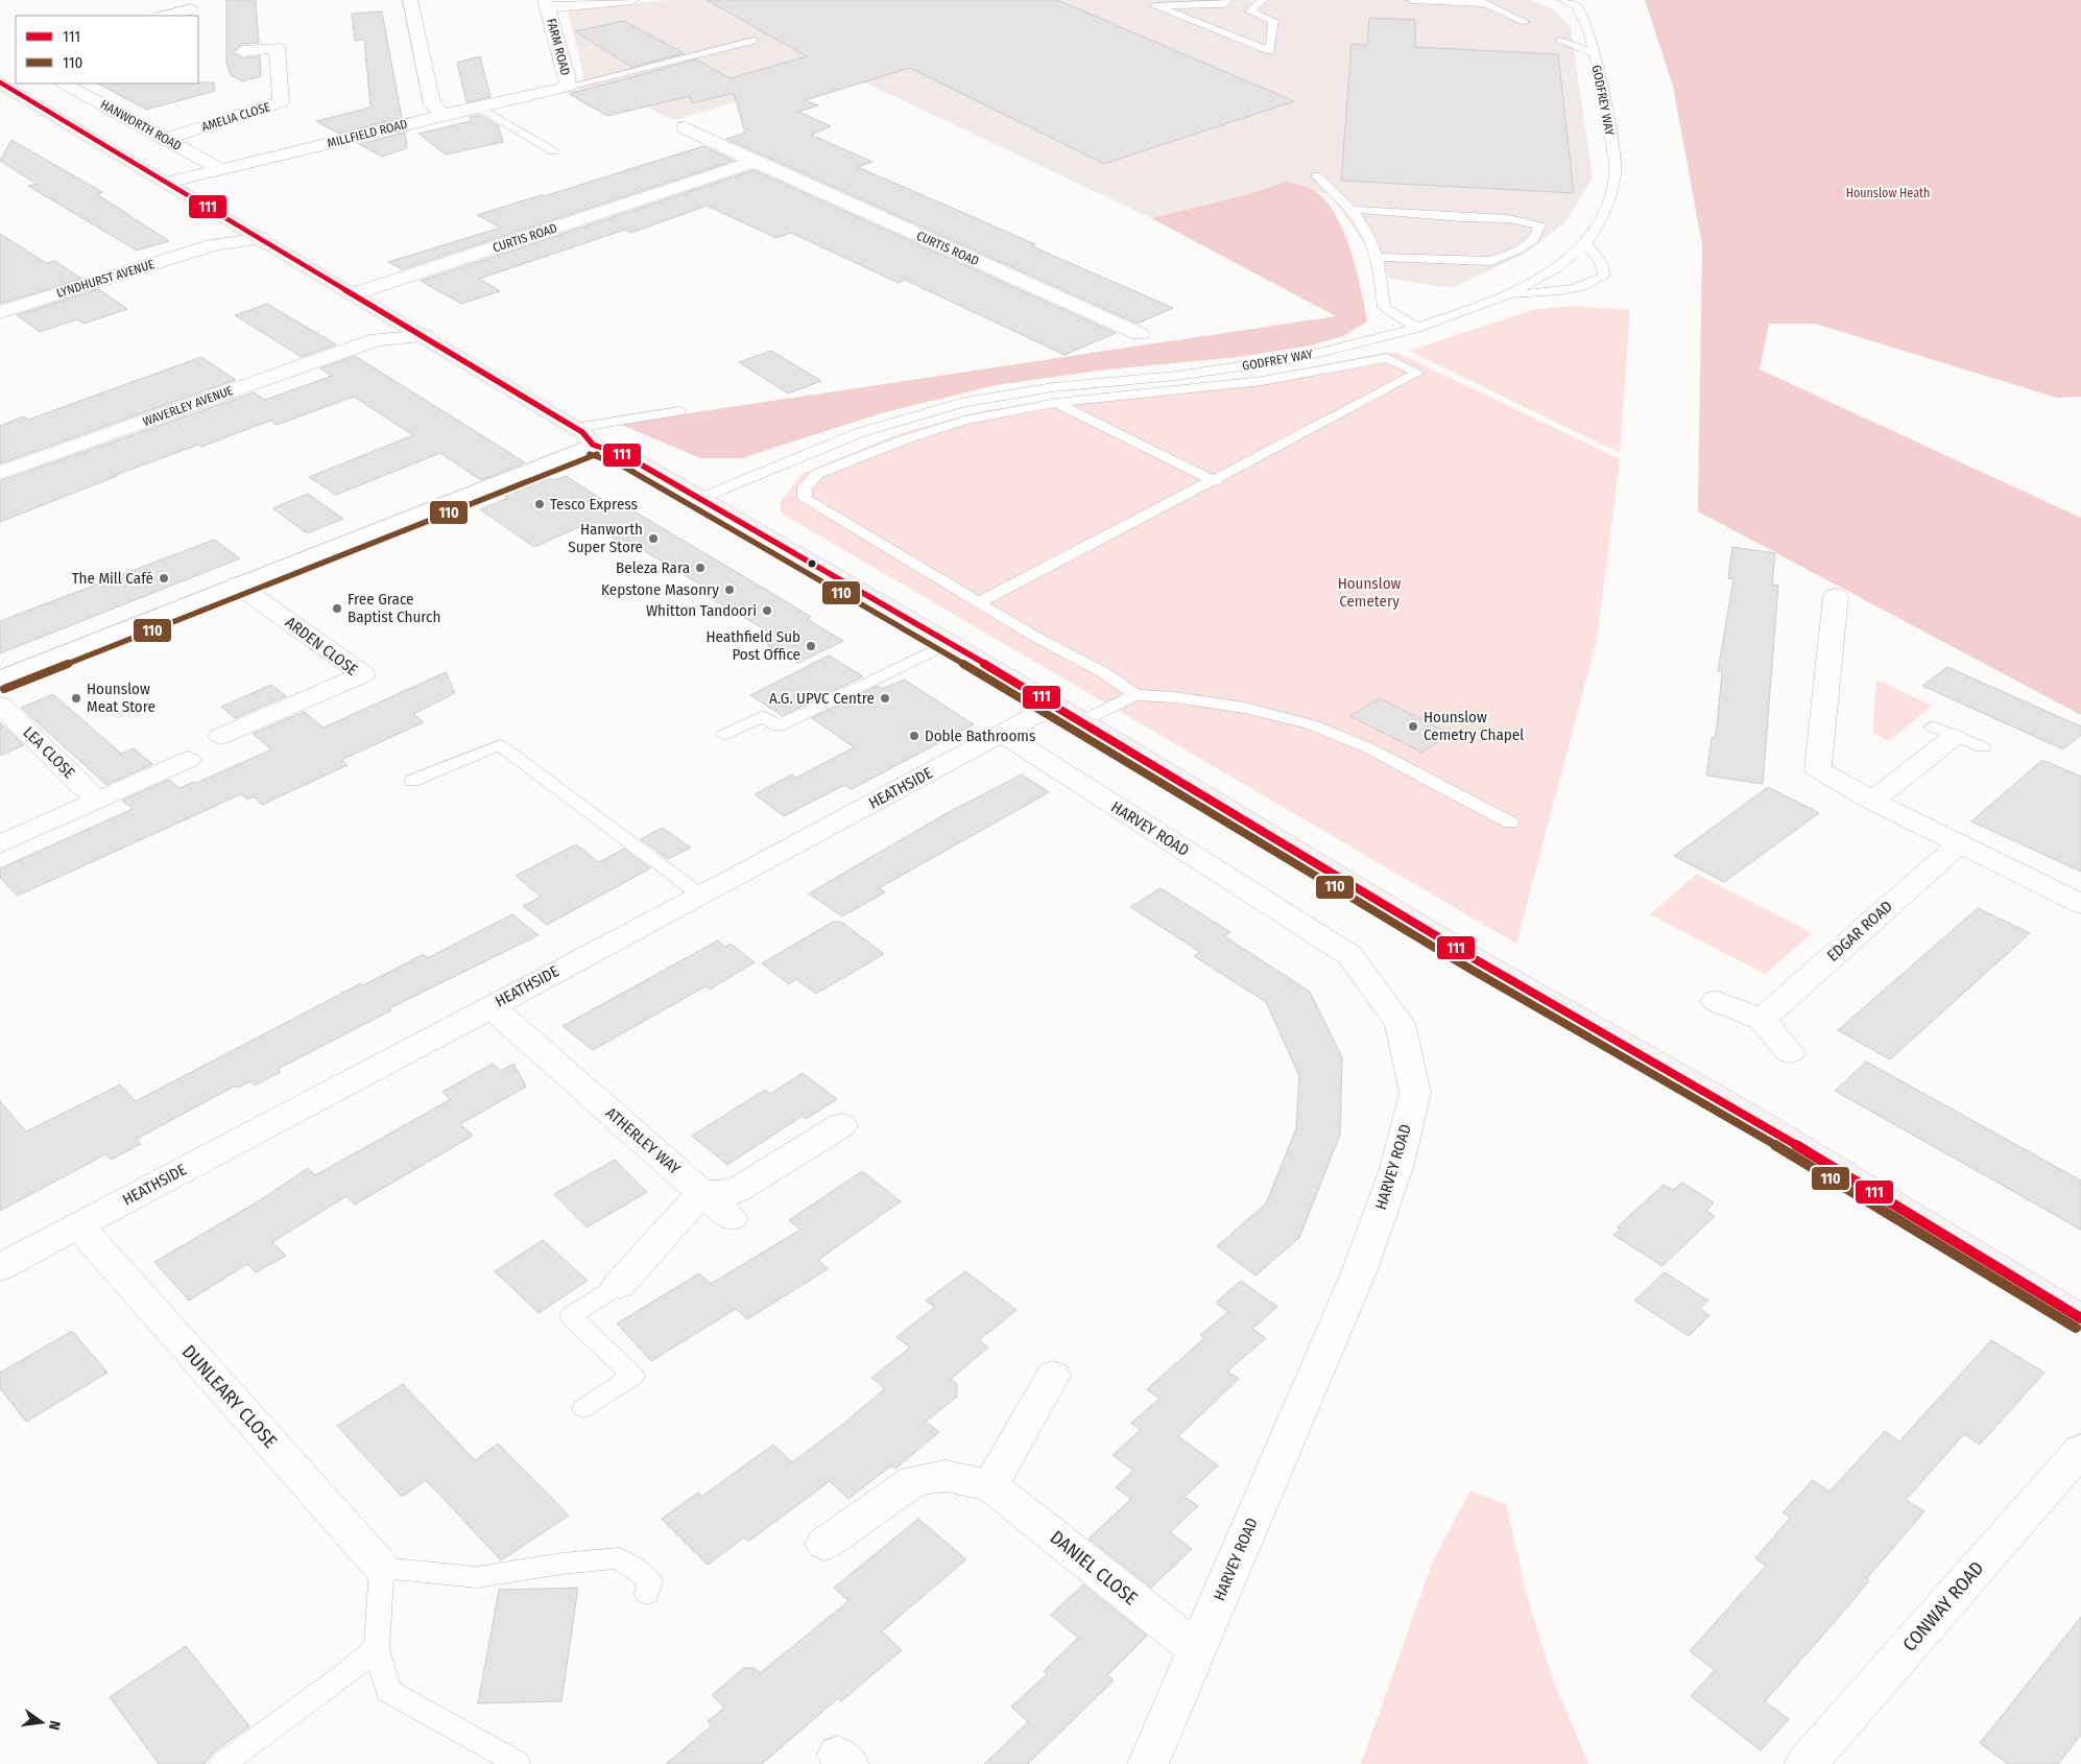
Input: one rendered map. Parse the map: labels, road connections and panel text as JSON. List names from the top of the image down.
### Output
{
  "streets": {
    "street": [
      "FARM ROAD",
      "AMELIA CLOSE",
      "HANWORTH ROAD",
      "MILLFIELD ROAD",
      "CURTIS ROAD",
      "LYNDHURST AVENUE",
      "WAVERLEY AVENUE",
      "ARDEN CLOSE",
      "LEA CLOSE",
      "HEATHSIDE",
      "HARVEY ROAD",
      "EDGAR ROAD",
      "ATHERLEY WAY",
      "DUNLEARY CLOSE",
      "DANIEL CLOSE",
      "CONWAY ROAD"
    ],
    "lane": ["GODFREY WAY"]
  },
  "crossings": [
    ["FARM ROAD", "MILLFIELD ROAD"],
    ["AMELIA CLOSE", "HANWORTH ROAD"],
    ["HANWORTH ROAD", "MILLFIELD ROAD"],
    ["HEATHSIDE", "HARVEY ROAD"],
    ["HEATHSIDE", "ATHERLEY WAY"],
    ["HEATHSIDE", "DUNLEARY CLOSE"],
    ["HARVEY ROAD", "DANIEL CLOSE"]
  ],
  "parks": ["Hounslow Heath", "Hounslow Cemetery"],
  "places": [
    "Tesco Express",
    "Hanworth Super Store",
    "Beleza Rara",
    "The Mill Café",
    "Kepstone Masonry",
    "Free Grace Baptist Church",
    "Whitton Tandoori",
    "Heathfield Sub Post Office",
    "Hounslow Meat Store",
    "A.G. UPVC Centre",
    "Hounslow Cemetry Chapel",
    "Doble Bathrooms"
  ],
  "lines": ["transit line 111", "transit line 110"],
  "legend": ["111", "110"],
  "north": "right"
}
